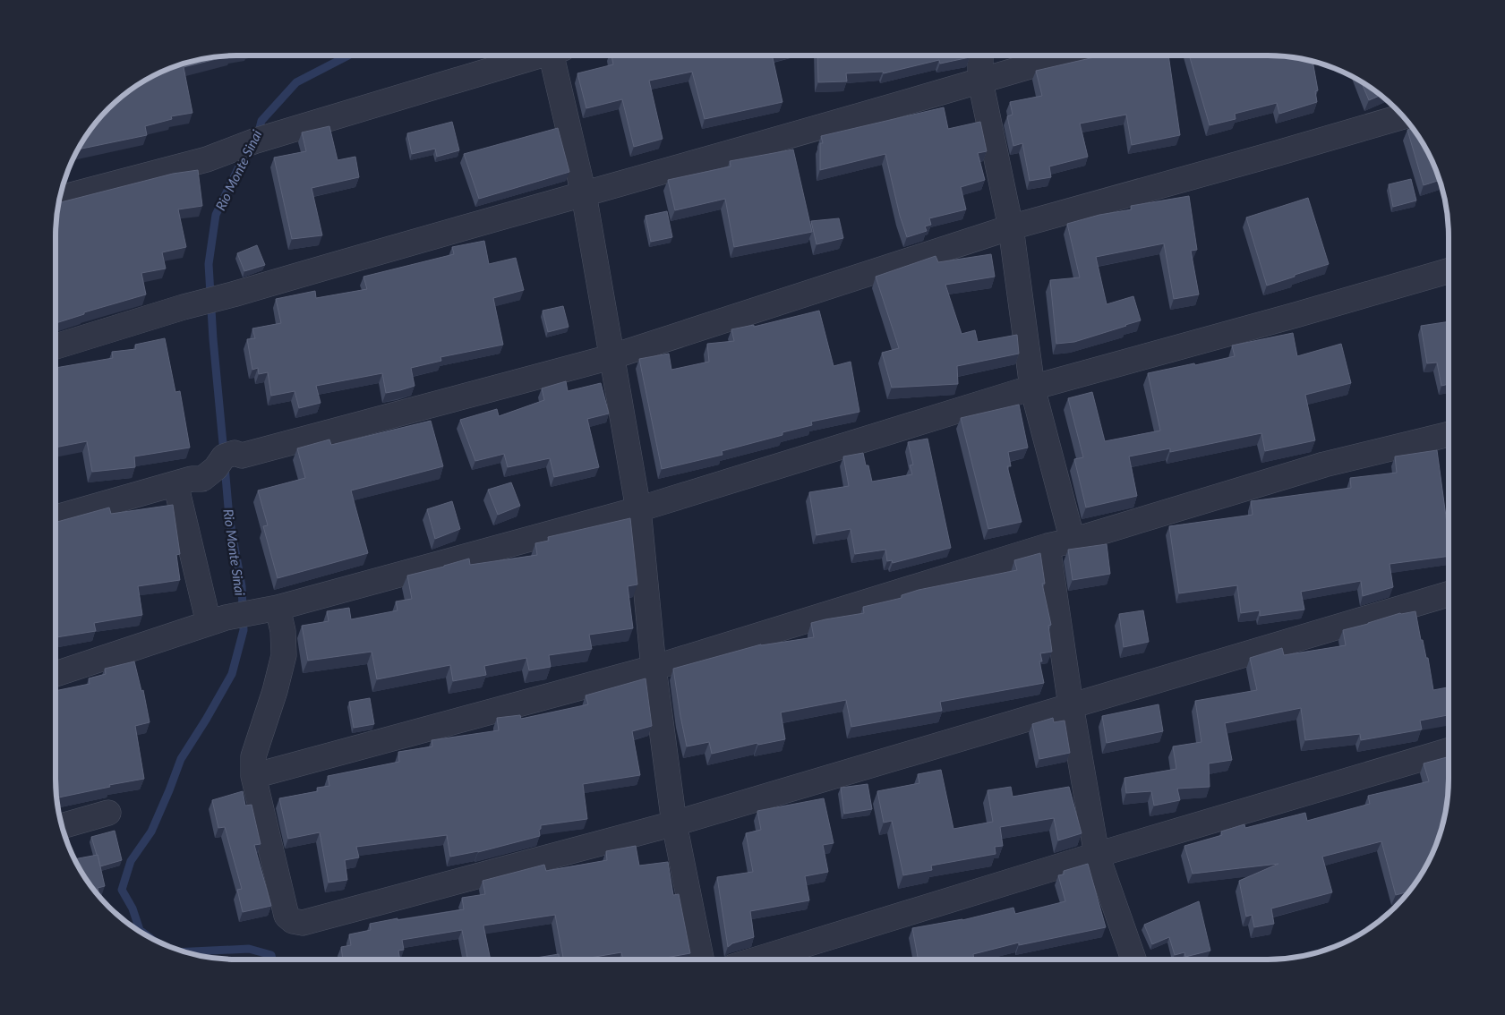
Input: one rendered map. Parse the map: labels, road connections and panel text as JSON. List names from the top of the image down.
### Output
{
  "water": ["Rio Monte Sinai"]
}
